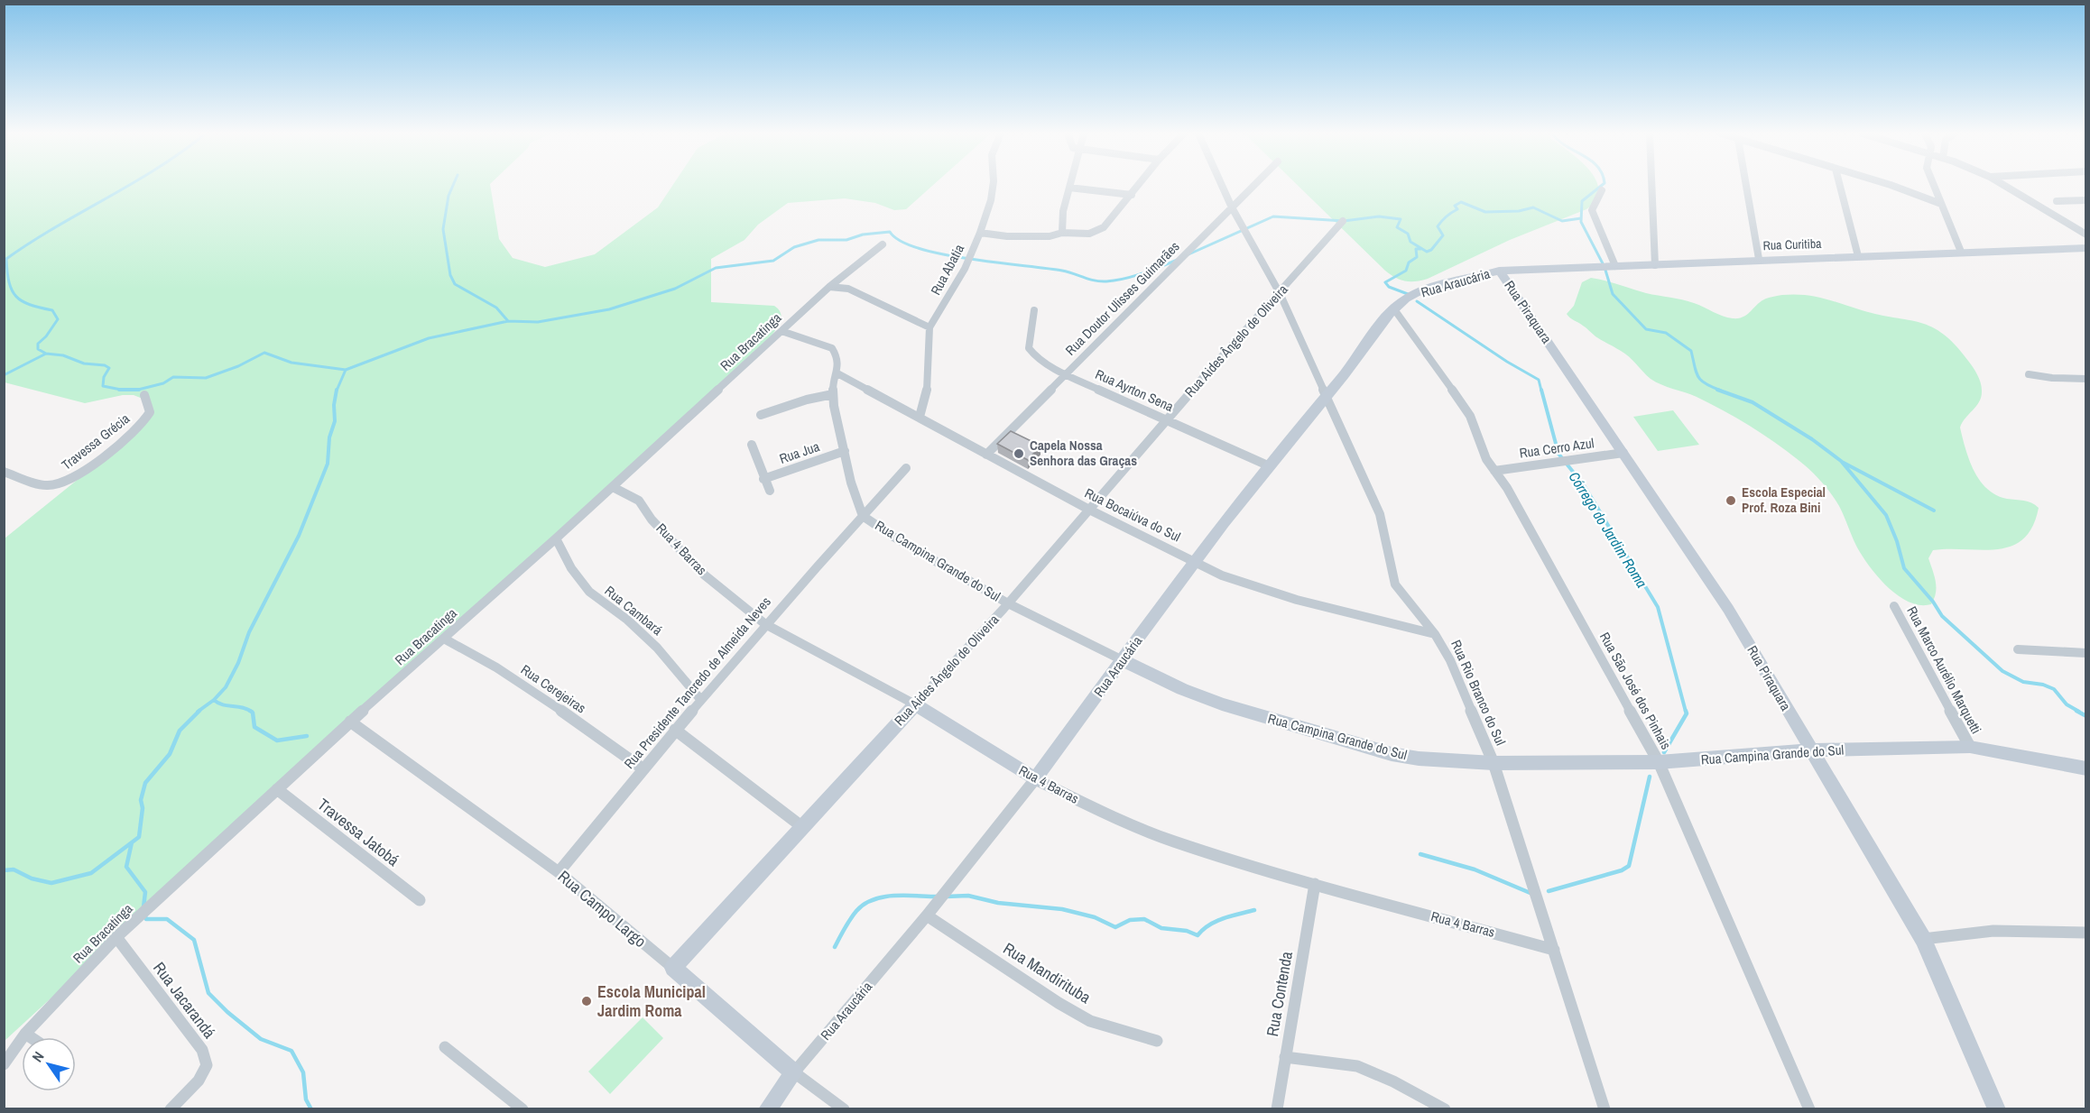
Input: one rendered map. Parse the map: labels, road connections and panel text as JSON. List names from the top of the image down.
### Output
{
  "streets": {
    "street": [
      "Rua Curitiba",
      "Rua Abatia",
      "Rua Araucária",
      "Rua Doutor Ulisses Guimarães",
      "Rua Piraquara",
      "Rua Aides Ângelo de Oliveira",
      "Rua Bracatinga",
      "Rua Ayrton Sena",
      "Travessa Grécia",
      "Rua Cerro Azul",
      "Rua Jua",
      "Rua Bocaiúva do Sul",
      "Rua 4 Barras",
      "Rua Campina Grande do Sul",
      "Rua Cambará",
      "Rua Marco Aurélio Marquetti",
      "Rua Presidente Tancredo de Almeida Neves",
      "Rua Cerejeiras",
      "Rua São José dos Pinhais",
      "Rua Rio Branco do Sul",
      "Travessa Jatobá",
      "Rua Campo Largo",
      "Rua Mandirituba",
      "Rua Contenda",
      "Rua Jacarandá"
    ]
  },
  "crossings": [
    ["Rua Curitiba", "Rua Araucária"],
    ["Rua Curitiba", "Rua Piraquara"],
    ["Rua Abatia", "Rua Bocaiúva do Sul"],
    ["Rua Araucária", "Rua Piraquara"],
    ["Rua Araucária", "Rua Ayrton Sena"],
    ["Rua Araucária", "Rua Bocaiúva do Sul"],
    ["Rua Araucária", "Rua 4 Barras"],
    ["Rua Araucária", "Rua Campina Grande do Sul"],
    ["Rua Araucária", "Rua São José dos Pinhais"],
    ["Rua Araucária", "Rua Rio Branco do Sul"],
    ["Rua Araucária", "Rua Campo Largo"],
    ["Rua Araucária", "Rua Mandirituba"],
    ["Rua Doutor Ulisses Guimarães", "Rua Ayrton Sena"],
    ["Rua Doutor Ulisses Guimarães", "Rua Bocaiúva do Sul"],
    ["Rua Doutor Ulisses Guimarães", "Rua Rio Branco do Sul"],
    ["Rua Piraquara", "Rua Cerro Azul"],
    ["Rua Piraquara", "Rua Campina Grande do Sul"],
    ["Rua Aides Ângelo de Oliveira", "Rua Ayrton Sena"],
    ["Rua Aides Ângelo de Oliveira", "Rua Bocaiúva do Sul"],
    ["Rua Aides Ângelo de Oliveira", "Rua 4 Barras"],
    ["Rua Aides Ângelo de Oliveira", "Rua Campina Grande do Sul"],
    ["Rua Aides Ângelo de Oliveira", "Rua Rio Branco do Sul"],
    ["Rua Aides Ângelo de Oliveira", "Rua Campo Largo"],
    ["Rua Bracatinga", "Rua 4 Barras"],
    ["Rua Bracatinga", "Rua Campina Grande do Sul"],
    ["Rua Bracatinga", "Rua Cambará"],
    ["Rua Bracatinga", "Rua Cerejeiras"],
    ["Rua Bracatinga", "Travessa Jatobá"],
    ["Rua Bracatinga", "Rua Campo Largo"],
    ["Rua Bracatinga", "Rua Jacarandá"],
    ["Rua Cerro Azul", "Rua São José dos Pinhais"],
    ["Rua Jua", "Rua Campina Grande do Sul"],
    ["Rua Bocaiúva do Sul", "Rua Campina Grande do Sul"],
    ["Rua Bocaiúva do Sul", "Rua Rio Branco do Sul"],
    ["Rua 4 Barras", "Rua Presidente Tancredo de Almeida Neves"],
    ["Rua 4 Barras", "Rua Rio Branco do Sul"],
    ["Rua 4 Barras", "Rua Contenda"],
    ["Rua Campina Grande do Sul", "Rua Marco Aurélio Marquetti"],
    ["Rua Campina Grande do Sul", "Rua Presidente Tancredo de Almeida Neves"],
    ["Rua Campina Grande do Sul", "Rua São José dos Pinhais"],
    ["Rua Campina Grande do Sul", "Rua Rio Branco do Sul"],
    ["Rua Cambará", "Rua Presidente Tancredo de Almeida Neves"],
    ["Rua Presidente Tancredo de Almeida Neves", "Rua Cerejeiras"],
    ["Rua Presidente Tancredo de Almeida Neves", "Rua Campo Largo"]
  ],
  "water": ["Córrego do Jardim Roma"],
  "places": ["Capela Nossa Senhora das Graças", "Escola Especial Prof. Roza Bini", "Escola Municipal Jardim Roma"],
  "north": "top left"
}
